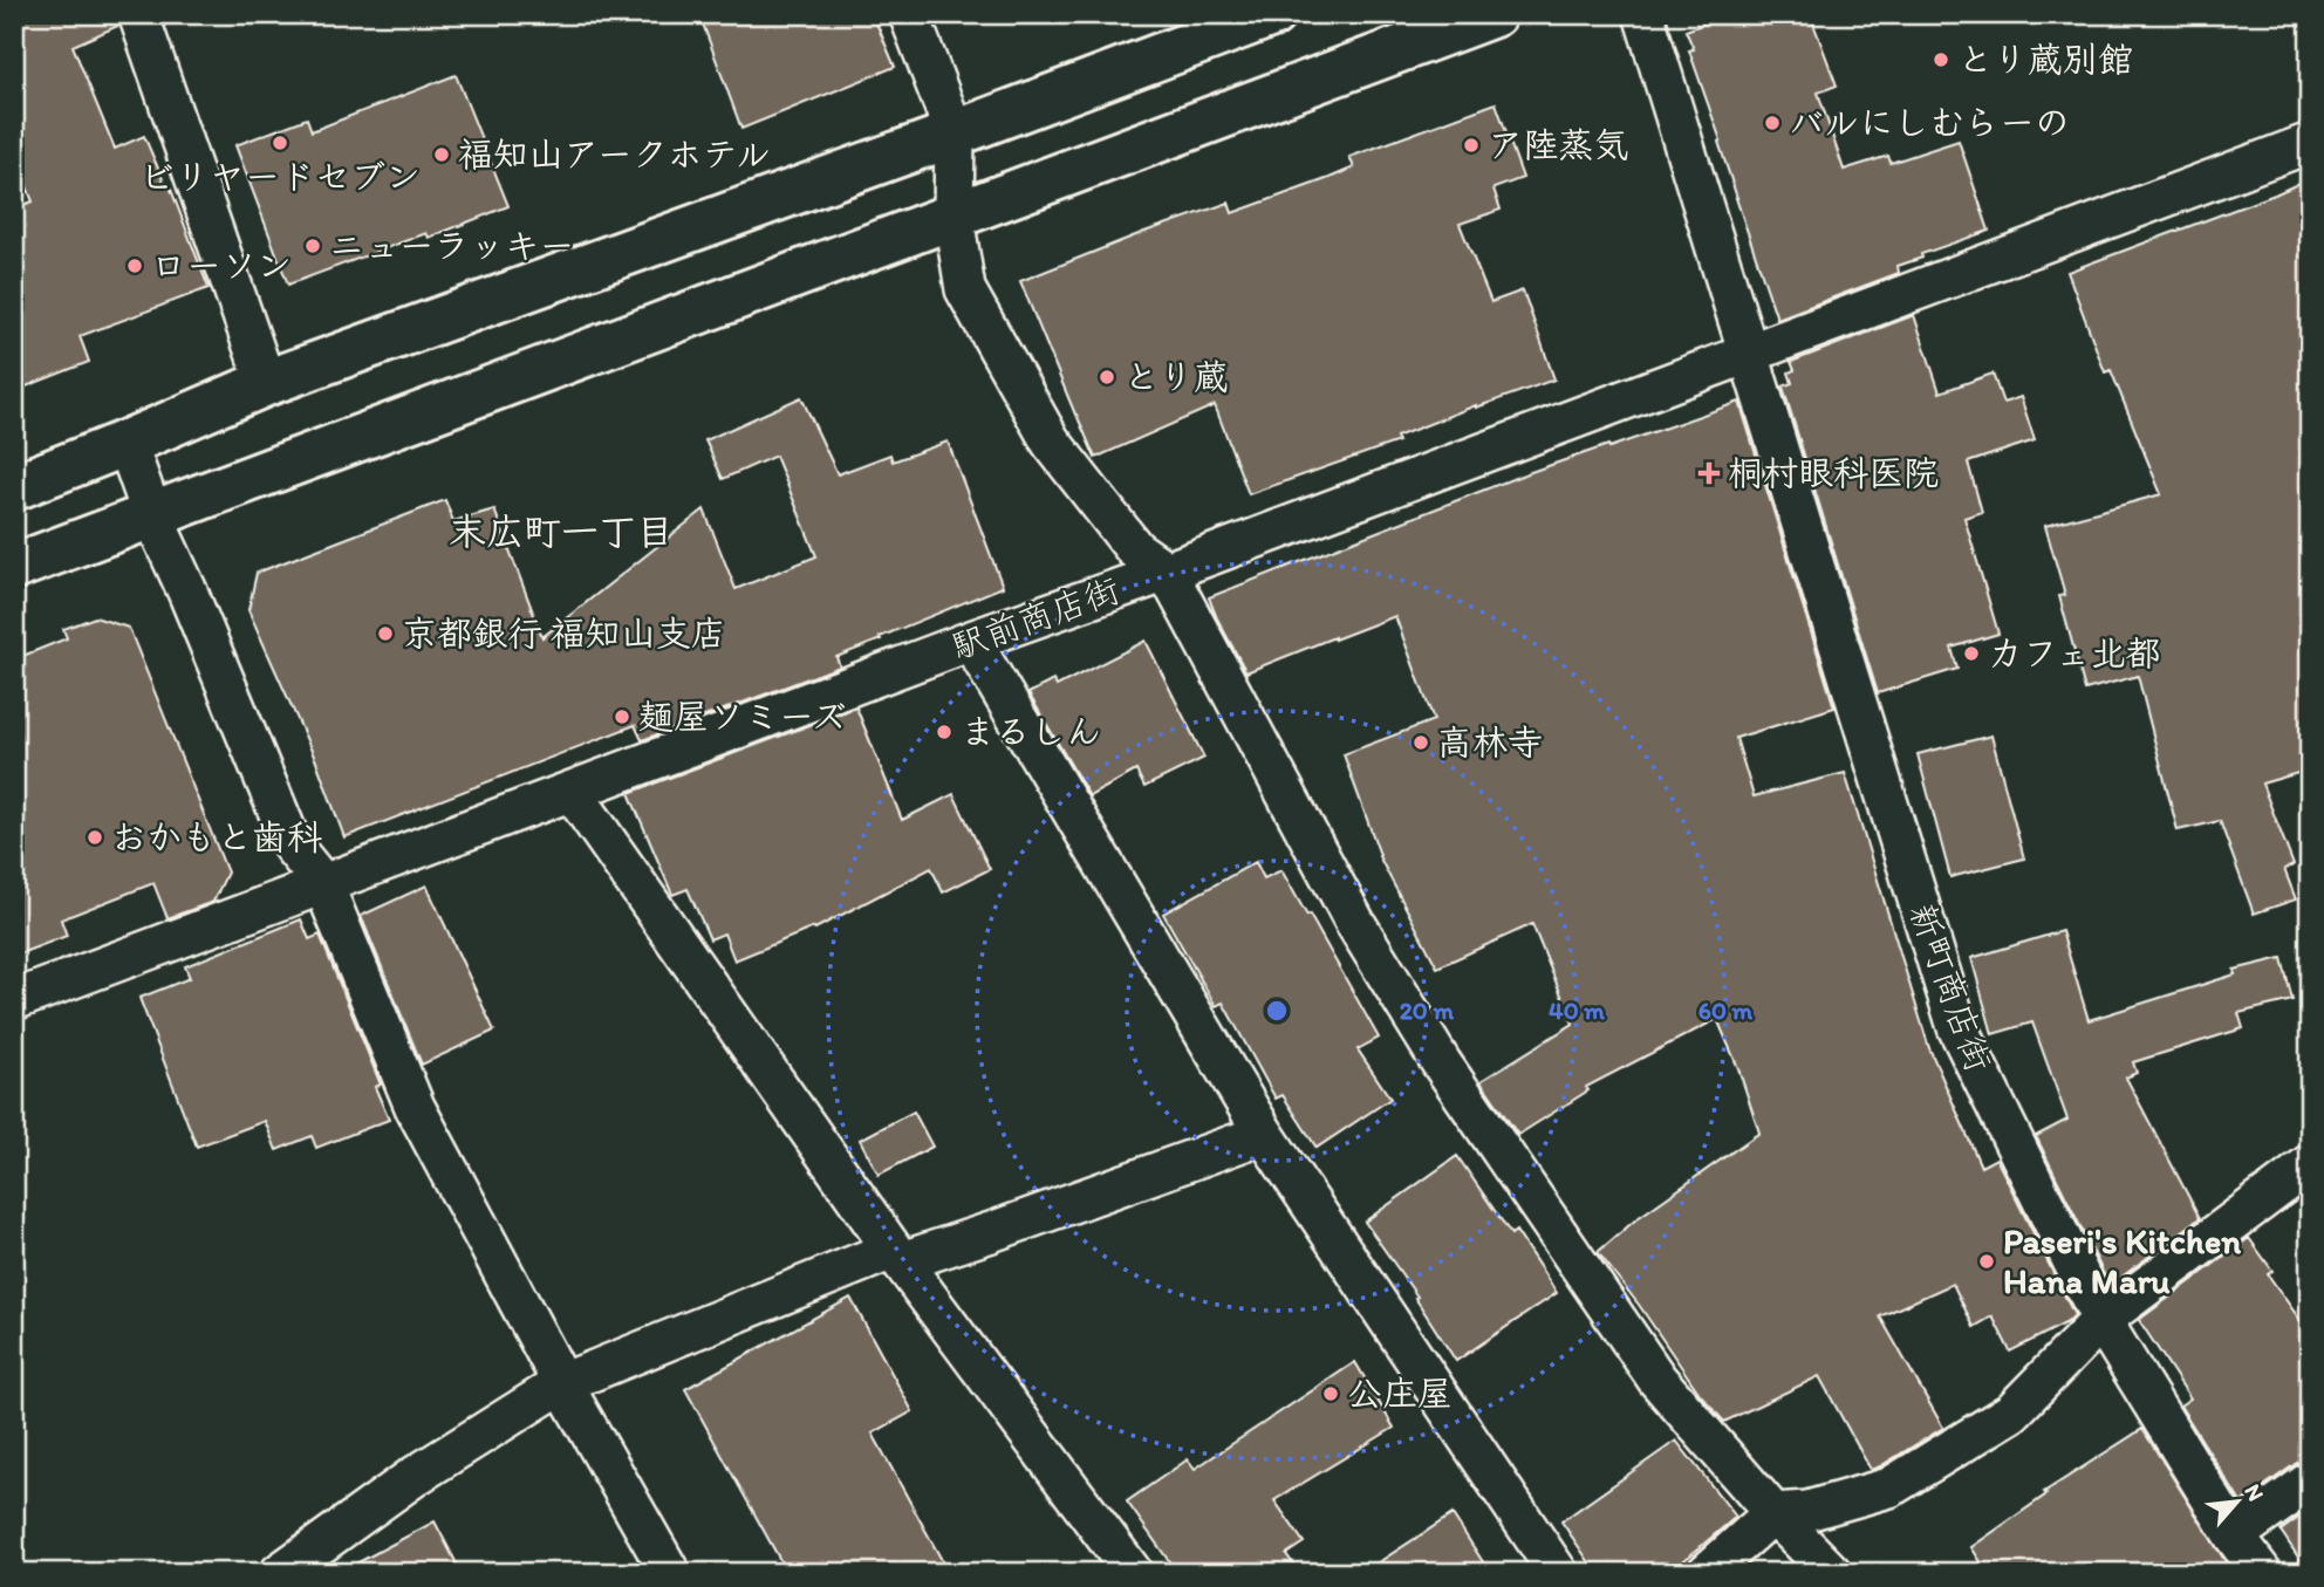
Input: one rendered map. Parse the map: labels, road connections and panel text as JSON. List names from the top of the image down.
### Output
{
  "streets": {
    "street": ["駅前商店街", "新町商店街"]
  },
  "crossings": [
    ["駅前商店街", "新町商店街"]
  ],
  "districts": ["末広町一丁目"],
  "places": {
    "other": [
      "とり蔵別館",
      "バルにしむらーの",
      "ビリヤードセブン",
      "ア陸蒸気",
      "福知山アークホテル",
      "ニューラッキー",
      "ローソン",
      "とり蔵",
      "京都銀行 福知山支店",
      "カフェ北都",
      "麺屋ソミーズ",
      "まるしん",
      "高林寺",
      "おかもと歯科",
      "Paseri's Kitchen Hana Maru",
      "公庄屋"
    ],
    "health": ["桐村眼科医院"]
  },
  "north": "top right",
  "rings": ["20 m", "40 m", "60 m"]
}
